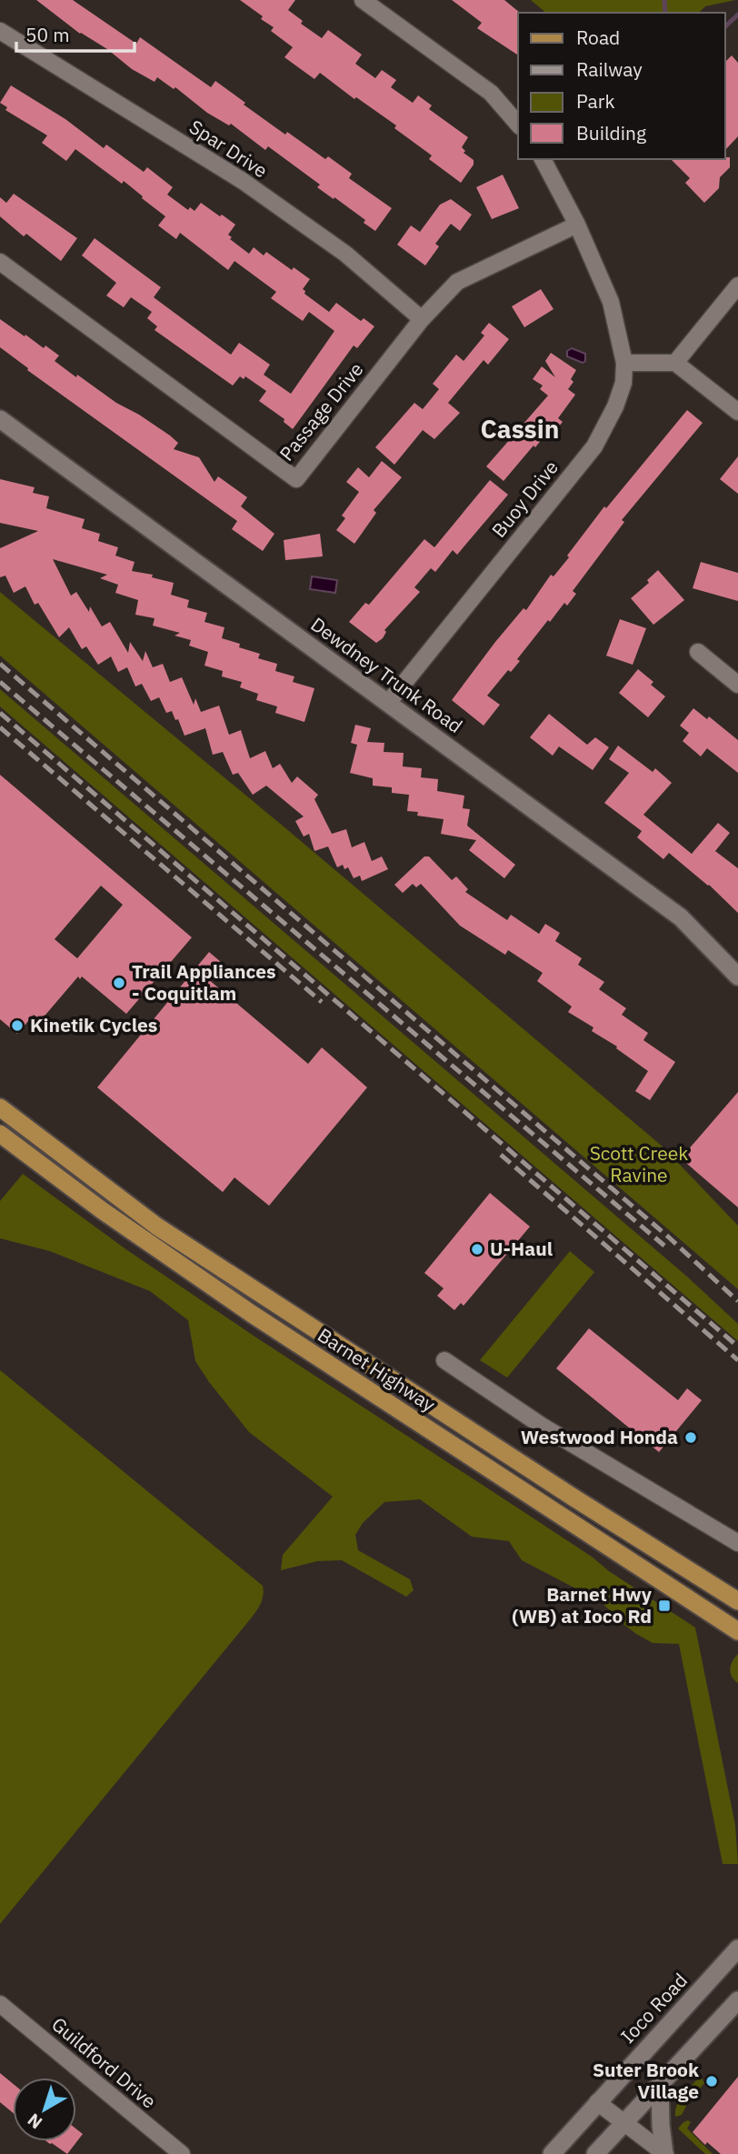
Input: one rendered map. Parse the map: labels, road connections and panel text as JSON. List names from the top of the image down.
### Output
{
  "streets": {
    "main road": ["Dewdney Trunk Road", "Barnet Highway", "Ioco Road"],
    "street": [
      "Spar Drive",
      "Passage Drive",
      "Buoy Drive",
      "Guildford Drive"
    ]
  },
  "crossings": [
    ["Spar Drive", "Passage Drive"],
    ["Passage Drive", "Buoy Drive"],
    ["Buoy Drive", "Dewdney Trunk Road"]
  ],
  "districts": ["Cassin"],
  "parks": ["Scott Creek Ravine"],
  "places": {
    "other": [
      "Trail Appliances - Coquitlam",
      "Kinetik Cycles",
      "U-Haul",
      "Westwood Honda",
      "Suter Brook Village"
    ],
    "transit": ["Barnet Hwy (WB) at Ioco Rd"]
  },
  "legend": [
    "Road",
    "Railway",
    "Park",
    "Building"
  ],
  "scale_bar": "50 m",
  "north": "bottom left"
}
